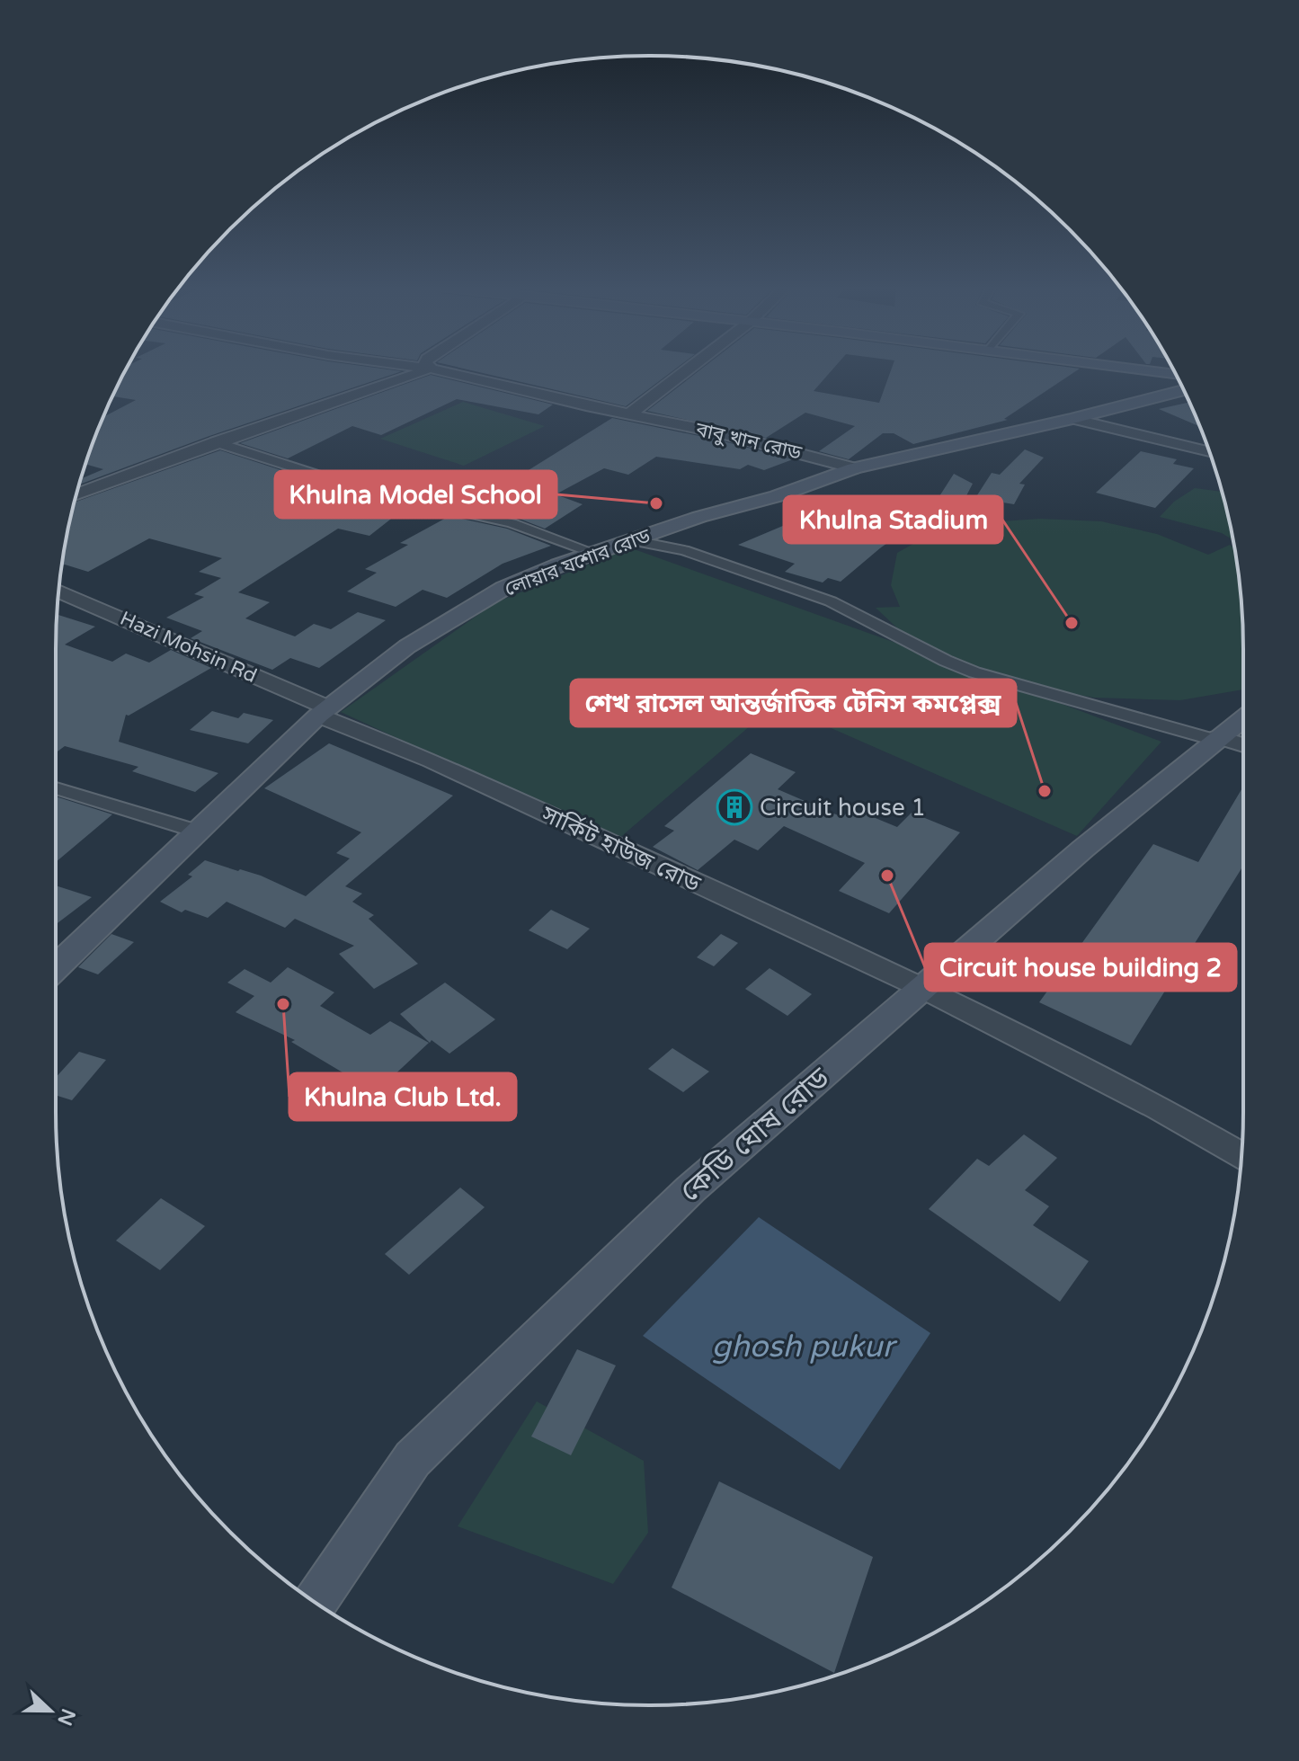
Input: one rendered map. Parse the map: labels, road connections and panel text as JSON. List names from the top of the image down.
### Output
{
  "streets": {
    "main road": ["লোয়ার যশোর রোড", "কেডি ঘোষ রোড"],
    "street": ["বাবু খান রোড", "Hazi Mohsin Rd", "সার্কিট হাউজ রোড"]
  },
  "crossings": [
    ["বাবু খান রোড", "লোয়ার যশোর রোড"],
    ["লোয়ার যশোর রোড", "Hazi Mohsin Rd"],
    ["লোয়ার যশোর রোড", "সার্কিট হাউজ রোড"],
    ["Hazi Mohsin Rd", "সার্কিট হাউজ রোড"],
    ["সার্কিট হাউজ রোড", "কেডি ঘোষ রোড"]
  ],
  "water": ["ghosh pukur"],
  "places": {
    "other": [
      "Khulna Model School",
      "Khulna Stadium",
      "শেখ রাসেল আন্তর্জাতিক টেনিস কমপ্লেক্স",
      "Circuit house building 2",
      "Khulna Club Ltd."
    ],
    "building": ["Circuit house 1"]
  },
  "north": "right"
}
